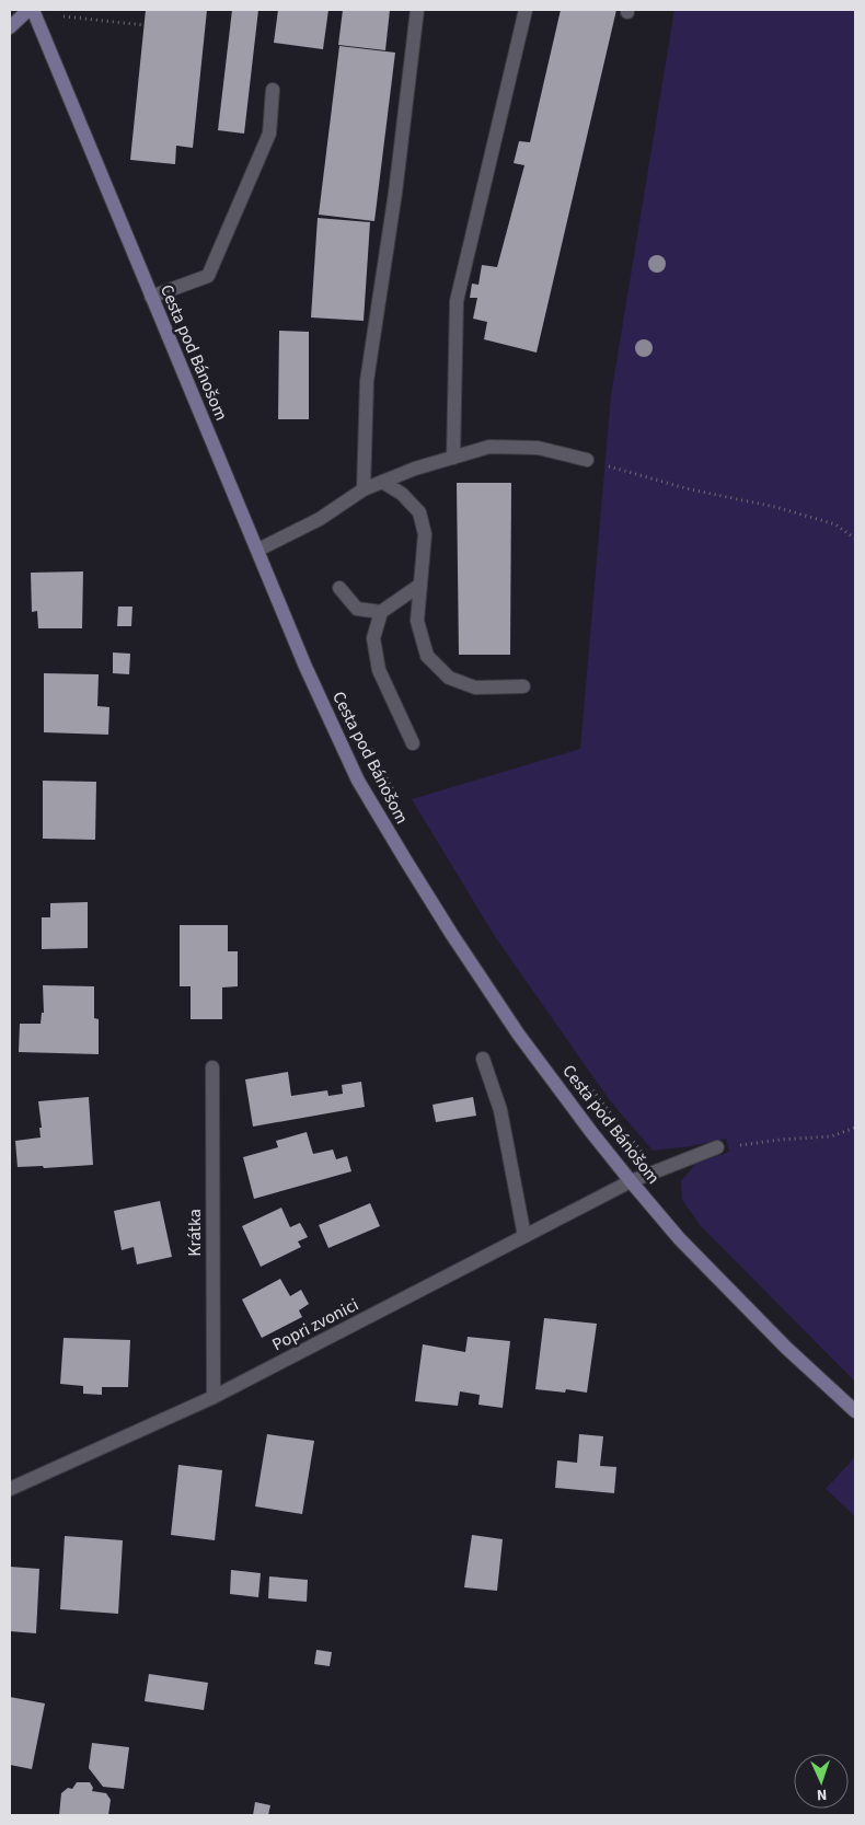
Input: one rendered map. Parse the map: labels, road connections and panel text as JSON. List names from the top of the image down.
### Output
{
  "streets": {
    "street": ["Cesta pod Bánošom", "Krátka", "Popri zvonici"]
  },
  "crossings": [
    ["Cesta pod Bánošom", "Popri zvonici"],
    ["Krátka", "Popri zvonici"]
  ],
  "north": "bottom"
}
